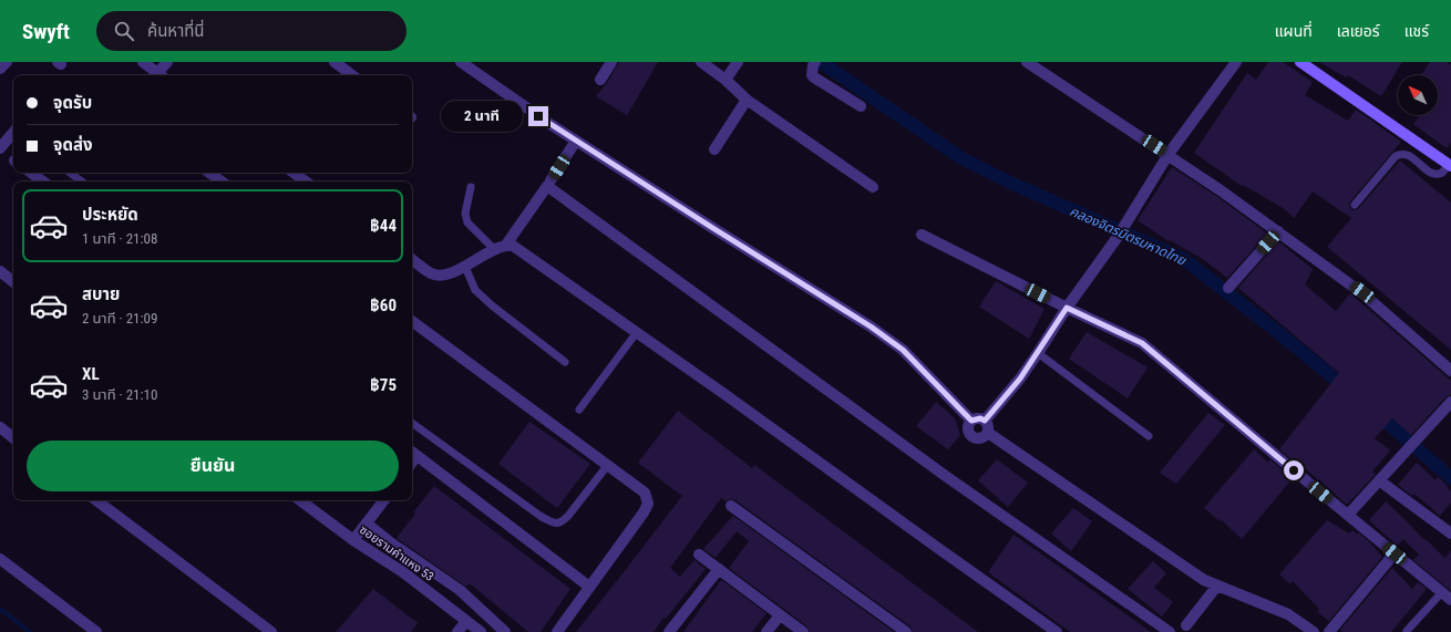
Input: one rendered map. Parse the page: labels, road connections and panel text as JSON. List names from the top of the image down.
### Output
{
  "streets": {
    "street": ["ซอยรามคำแหง 53"]
  },
  "water": ["คลองจิตรมิตรมหาดไทย"],
  "north": "top left",
  "page": {
    "header": "Swyft",
    "search": "ค้นหาที่นี่",
    "nav": ["แผนที่", "เลเยอร์", "แชร์"],
    "banner": ["จุดรับ", "จุดส่ง"],
    "bubble": "2 นาที",
    "list": [
      {
        "name": "ประหยัด",
        "note": "1 นาที · 21:08",
        "value": "฿44"
      },
      {
        "name": "สบาย",
        "note": "2 นาที · 21:09",
        "value": "฿60"
      },
      {
        "name": "XL",
        "note": "3 นาที · 21:10",
        "value": "฿75"
      }
    ],
    "buttons": "ยืนยัน"
  }
}
